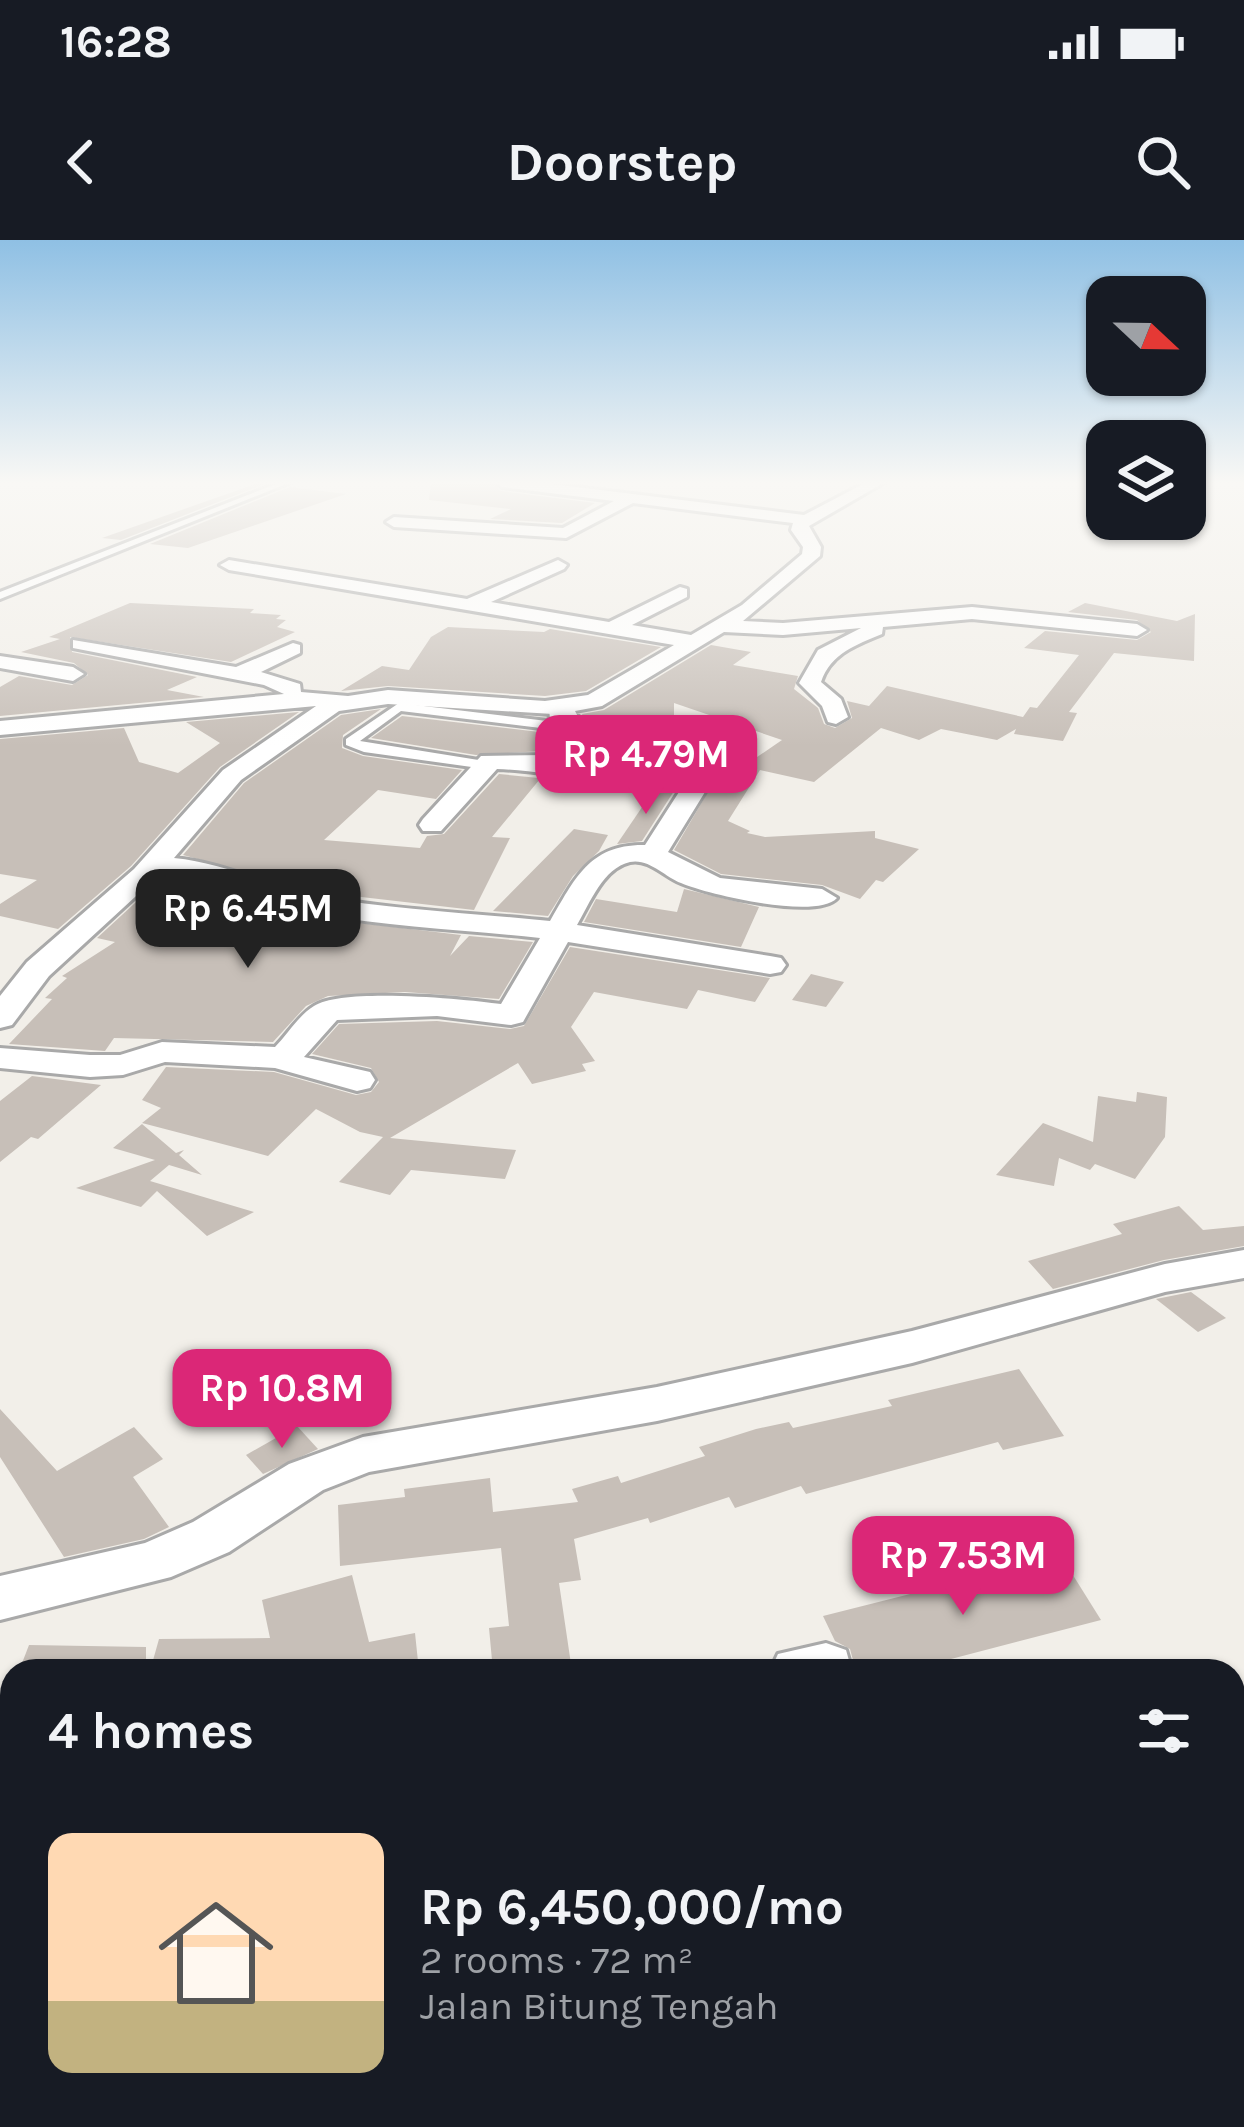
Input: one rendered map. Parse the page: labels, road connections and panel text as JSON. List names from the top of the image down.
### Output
{
  "north": "right",
  "page": {
    "status": "16:28",
    "header": "Doorstep",
    "price": [
      "Rp 4.79M",
      "Rp 6.45M",
      "Rp 10.8M",
      "Rp 7.53M"
    ],
    "heading": "4 homes",
    "list": [
      {
        "name": "Rp 6,450,000/mo",
        "note": "2 rooms · 72 m² · Jalan Bitung Tengah"
      }
    ]
  }
}
